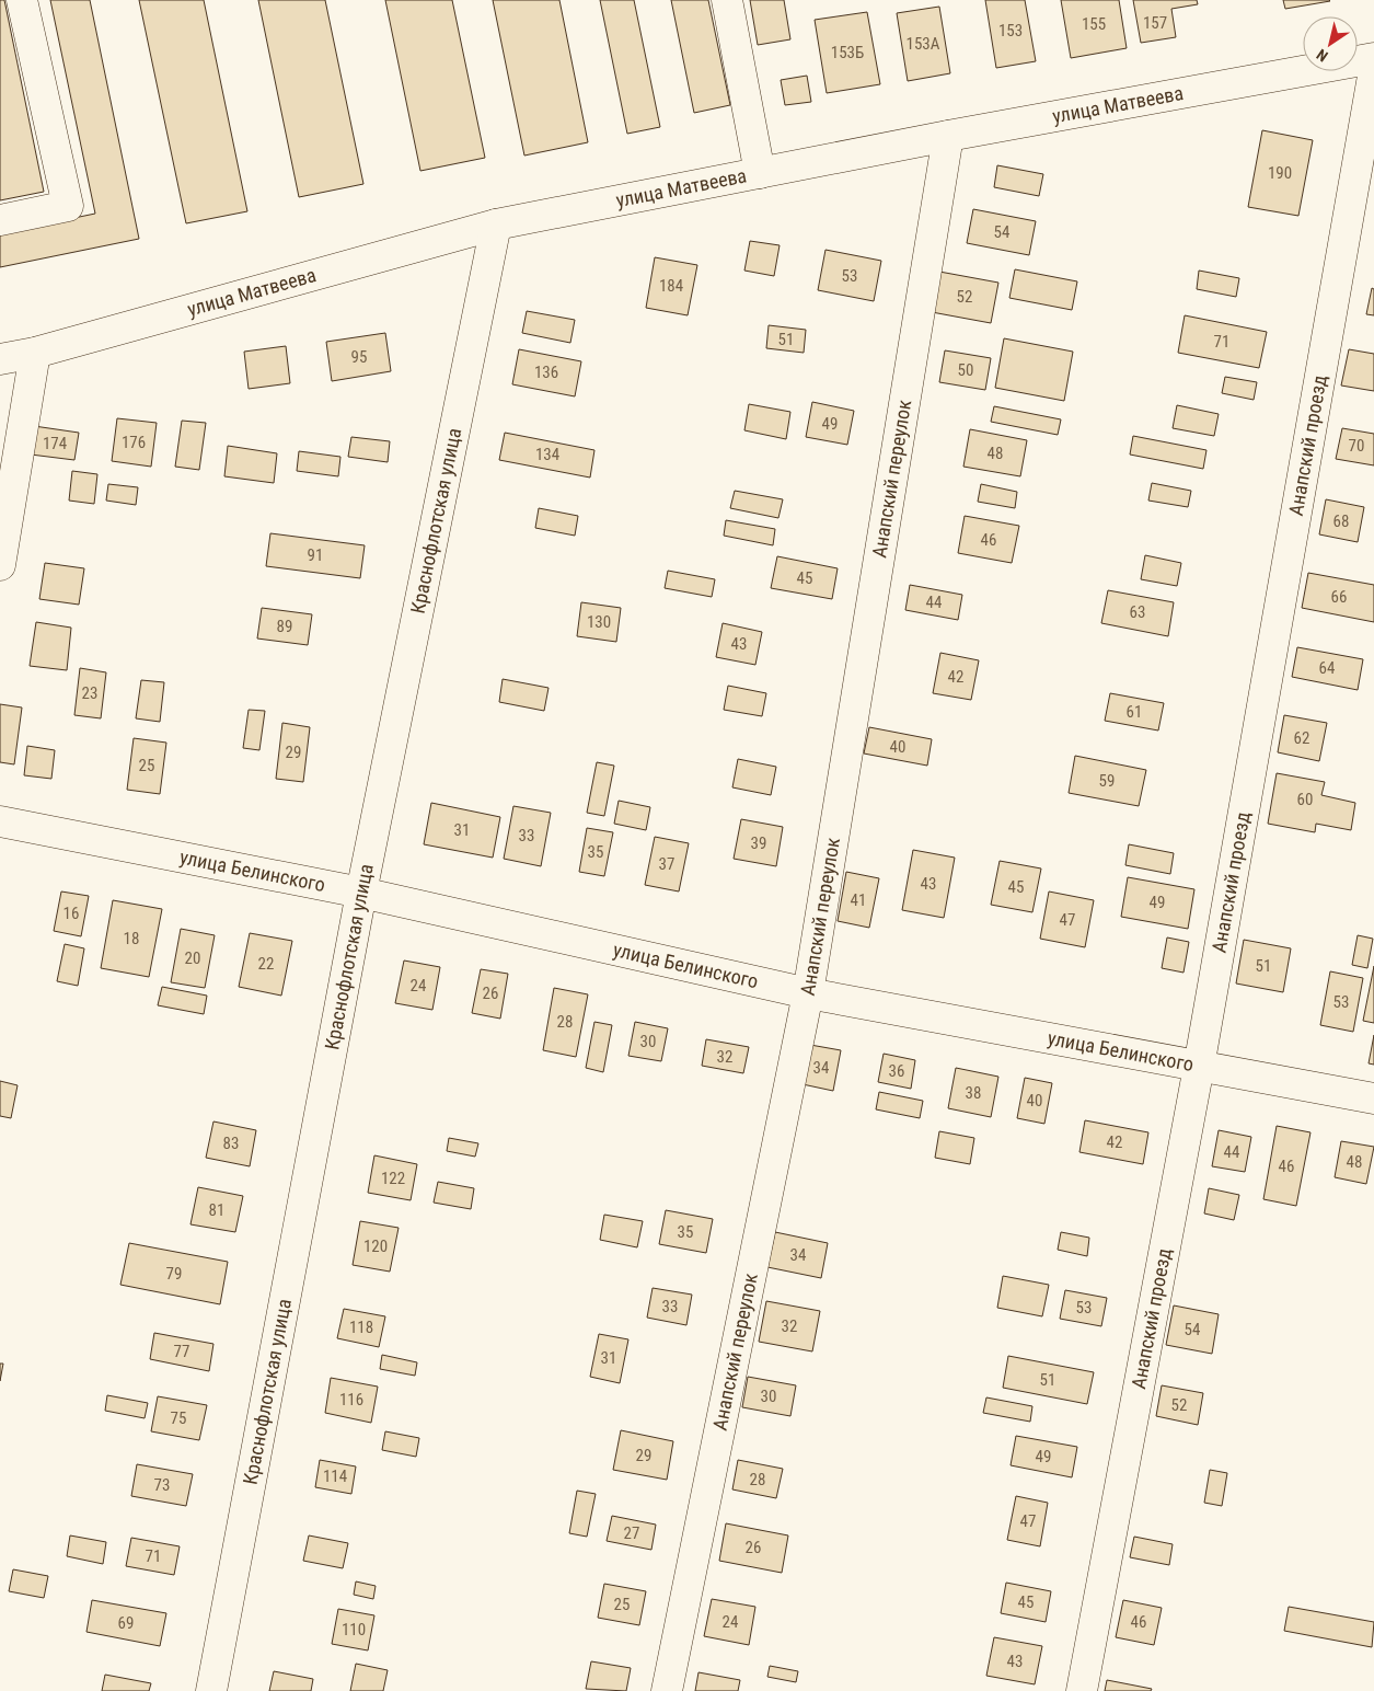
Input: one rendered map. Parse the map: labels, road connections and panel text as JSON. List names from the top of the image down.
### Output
{
  "streets": {
    "lane": [
      "улица Матвеева",
      "Анапский проезд",
      "Анапский переулок",
      "Краснофлотская улица",
      "улица Белинского"
    ]
  },
  "crossings": [
    ["улица Матвеева", "Анапский переулок"],
    ["улица Матвеева", "Краснофлотская улица"],
    ["Анапский проезд", "улица Белинского"],
    ["Анапский переулок", "улица Белинского"],
    ["Краснофлотская улица", "улица Белинского"]
  ],
  "house_numbers": [
    "157",
    "155",
    "153",
    "153А",
    "153Б",
    "190",
    "54",
    "53",
    "184",
    "52",
    "51",
    "71",
    "95",
    "50",
    "136",
    "49",
    "176",
    "174",
    "70",
    "48",
    "134",
    "68",
    "46",
    "91",
    "45",
    "66",
    "44",
    "63",
    "130",
    "89",
    "43",
    "64",
    "42",
    "23",
    "61",
    "62",
    "40",
    "29",
    "25",
    "59",
    "60",
    "31",
    "33",
    "39",
    "35",
    "37",
    "43",
    "45",
    "41",
    "49",
    "16",
    "47",
    "18",
    "20",
    "22",
    "51",
    "24",
    "26",
    "53",
    "28",
    "30",
    "32",
    "34",
    "36",
    "38",
    "40",
    "42",
    "83",
    "44",
    "48",
    "46",
    "122",
    "81",
    "35",
    "120",
    "34",
    "79",
    "33",
    "53",
    "32",
    "118",
    "54",
    "77",
    "31",
    "51",
    "30",
    "116",
    "52",
    "75",
    "29",
    "49",
    "114",
    "28",
    "73",
    "47",
    "27",
    "26",
    "71",
    "45",
    "25",
    "24",
    "46",
    "69",
    "110",
    "43"
  ],
  "north": "bottom left"
}
